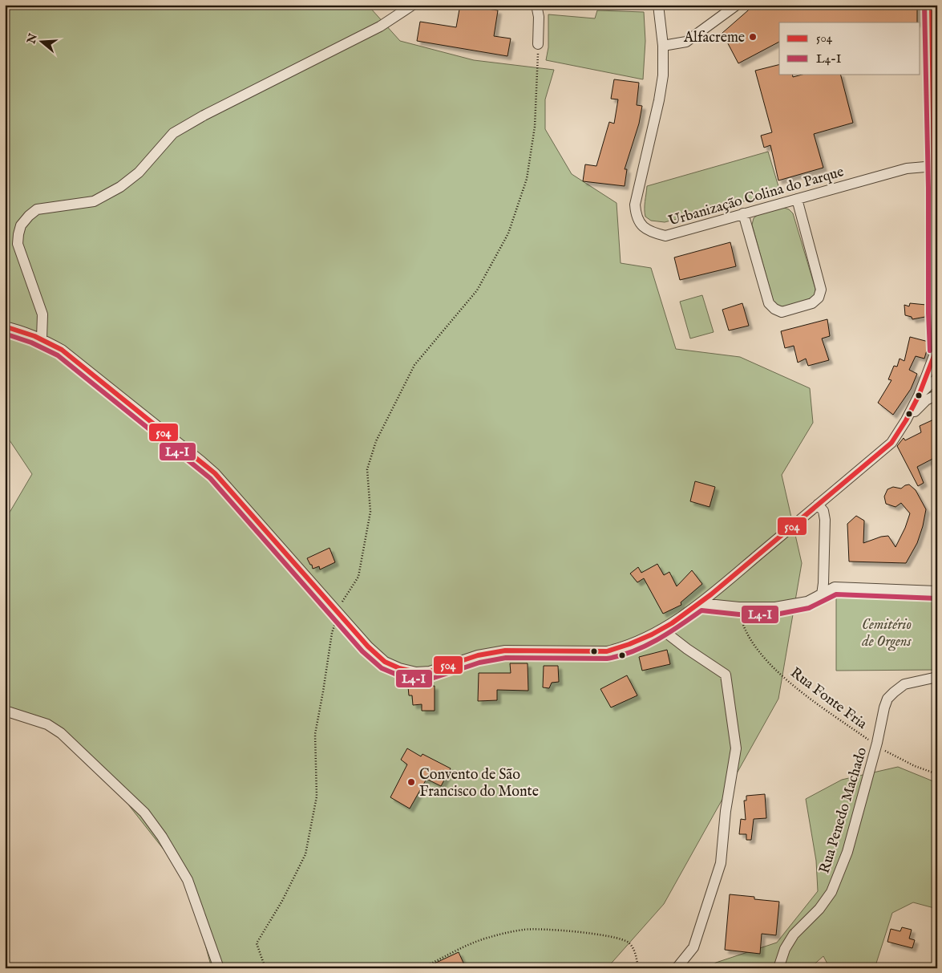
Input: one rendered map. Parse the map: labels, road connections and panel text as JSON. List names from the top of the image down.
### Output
{
  "streets": {
    "street": ["Urbanização Colina do Parque", "Rua Penedo Machado"],
    "path": ["Rua Fonte Fria"]
  },
  "crossings": [
    ["Rua Fonte Fria", "Rua Penedo Machado"]
  ],
  "parks": ["Cemitério de Orgens"],
  "places": ["Alfacreme", "Convento de São Francisco do Monte"],
  "lines": ["transit line 504", "transit line L4-I"],
  "legend": ["504", "L4-I"],
  "north": "left"
}
